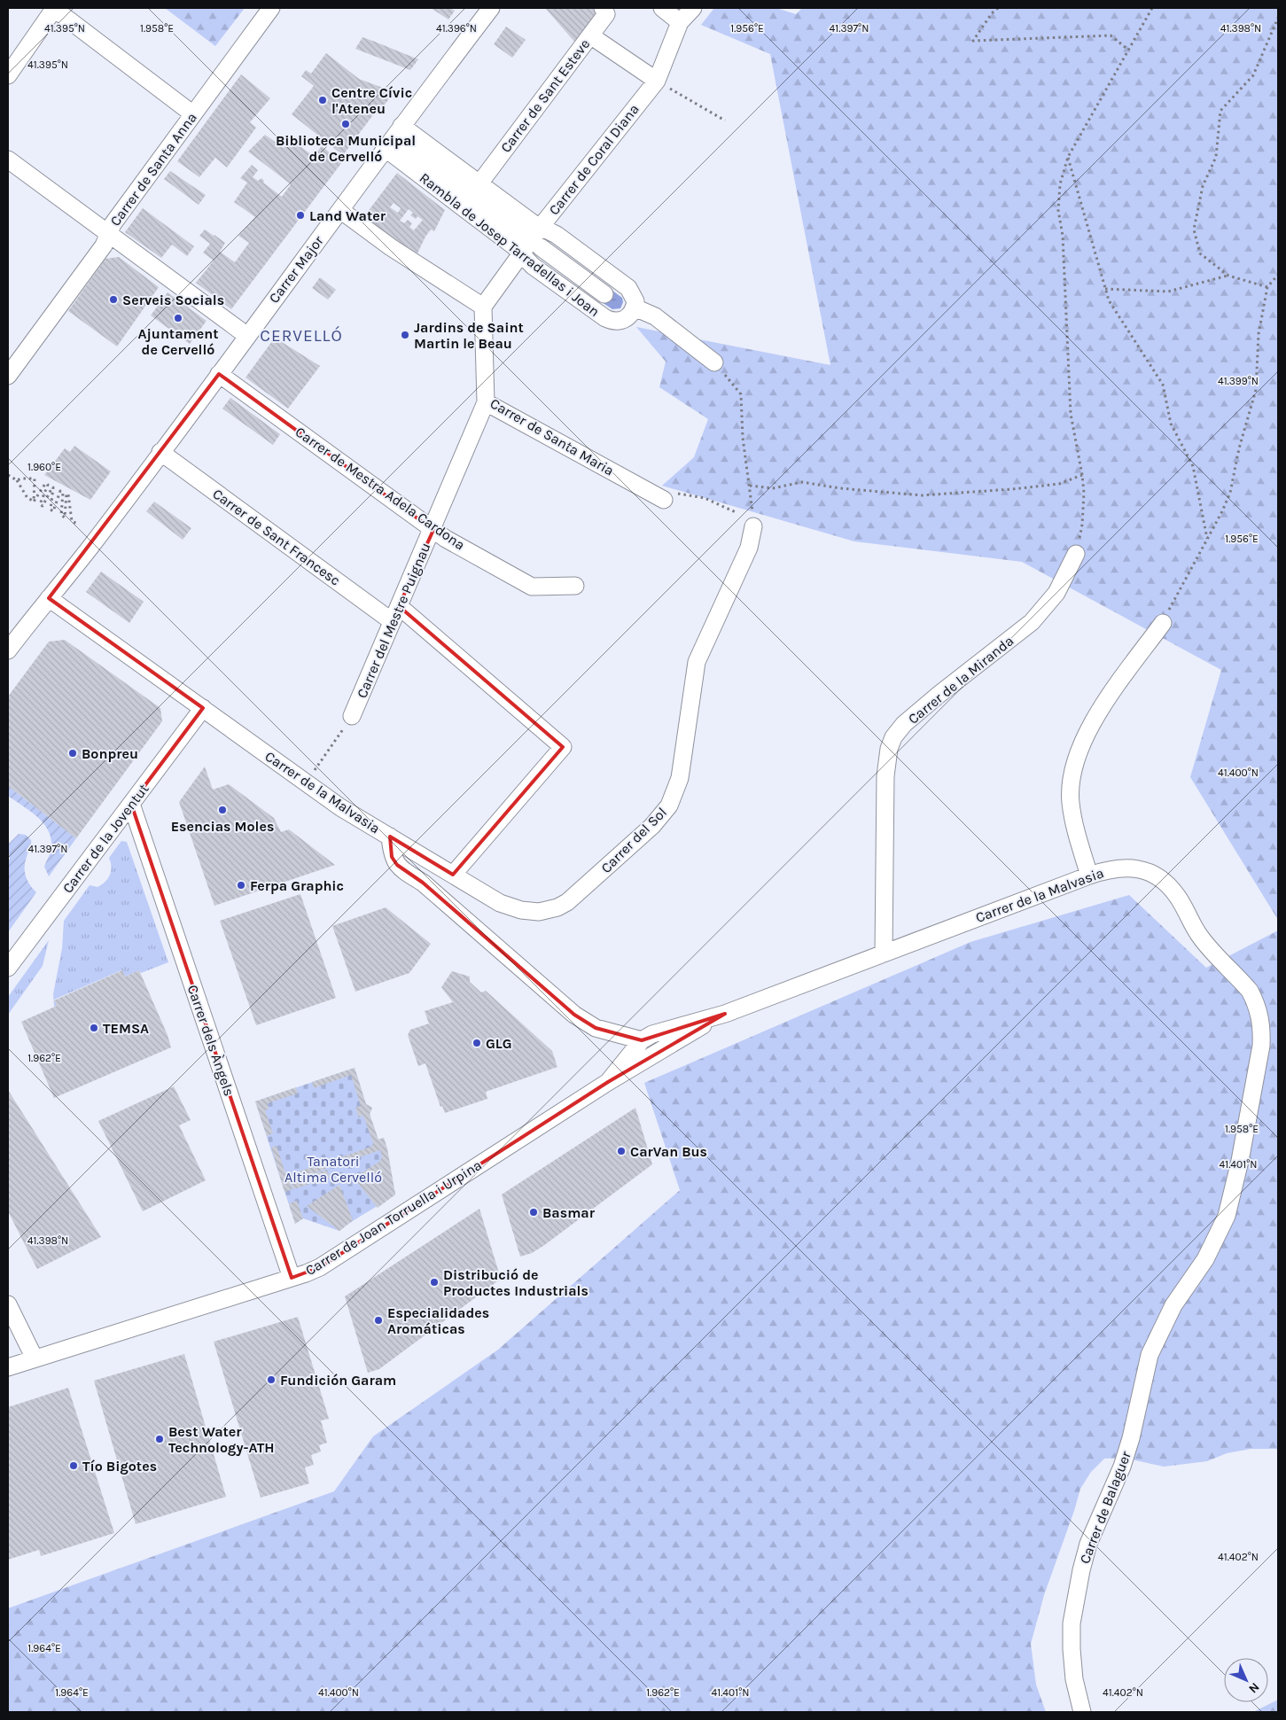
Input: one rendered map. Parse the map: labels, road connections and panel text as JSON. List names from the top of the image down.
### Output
{
  "streets": {
    "street": [
      "Carrer de Sant Esteve",
      "Carrer de Coral Diana",
      "Carrer de Santa Anna",
      "Rambla de Josep Tarradellas i Joan",
      "Carrer Major",
      "Carrer de Santa Maria",
      "Carrer de Mestra Adela Cardona",
      "Carrer de Sant Francesc",
      "Carrer del Mestre Puignau",
      "Carrer de la Miranda",
      "Carrer de la Malvasia",
      "Carrer de la Joventut",
      "Carrer del Sol",
      "Carrer dels Àngels",
      "Carrer de Joan Torruella i Urpina",
      "Carrer de Balaguer"
    ]
  },
  "crossings": [
    ["Carrer de Sant Esteve", "Rambla de Josep Tarradellas i Joan"],
    ["Carrer de Coral Diana", "Rambla de Josep Tarradellas i Joan"],
    ["Carrer de Coral Diana", "Carrer de Santa Maria"],
    ["Rambla de Josep Tarradellas i Joan", "Carrer Major"],
    ["Carrer Major", "Carrer de Mestra Adela Cardona"],
    ["Carrer Major", "Carrer de Sant Francesc"],
    ["Carrer Major", "Carrer de la Malvasia"],
    ["Carrer de Santa Maria", "Carrer del Mestre Puignau"],
    ["Carrer de Mestra Adela Cardona", "Carrer del Mestre Puignau"],
    ["Carrer de Sant Francesc", "Carrer del Mestre Puignau"],
    ["Carrer de Sant Francesc", "Carrer del Sol"],
    ["Carrer de la Miranda", "Carrer de la Malvasia"],
    ["Carrer de la Malvasia", "Carrer de la Joventut"],
    ["Carrer de la Malvasia", "Carrer del Sol"],
    ["Carrer de la Malvasia", "Carrer de Joan Torruella i Urpina"],
    ["Carrer de la Malvasia", "Carrer de Balaguer"],
    ["Carrer de la Joventut", "Carrer dels Àngels"],
    ["Carrer dels Àngels", "Carrer de Joan Torruella i Urpina"]
  ],
  "districts": ["CERVELLÓ"],
  "parks": ["Tanatori Altima Cervelló"],
  "places": [
    "Centre Cívic l'Ateneu",
    "Biblioteca Municipal de Cervelló",
    "Land Water",
    "Serveis Socials",
    "Ajuntament de Cervelló",
    "Jardins de Saint Martin le Beau",
    "Bonpreu",
    "Esencias Moles",
    "Ferpa Graphic",
    "TEMSA",
    "GLG",
    "CarVan Bus",
    "Basmar",
    "Distribució de Productes Industrials",
    "Especialidades Aromáticas",
    "Fundición Garam",
    "Best Water Technology-ATH",
    "Tío Bigotes"
  ],
  "north": "bottom right",
  "coordinates": [
    "41.395°N",
    "1.958°E",
    "41.396°N",
    "1.956°E",
    "41.397°N",
    "41.398°N",
    "41.399°N",
    "1.960°E",
    "41.400°N",
    "1.962°E",
    "41.401°N",
    "41.402°N",
    "1.964°E"
  ]
}
